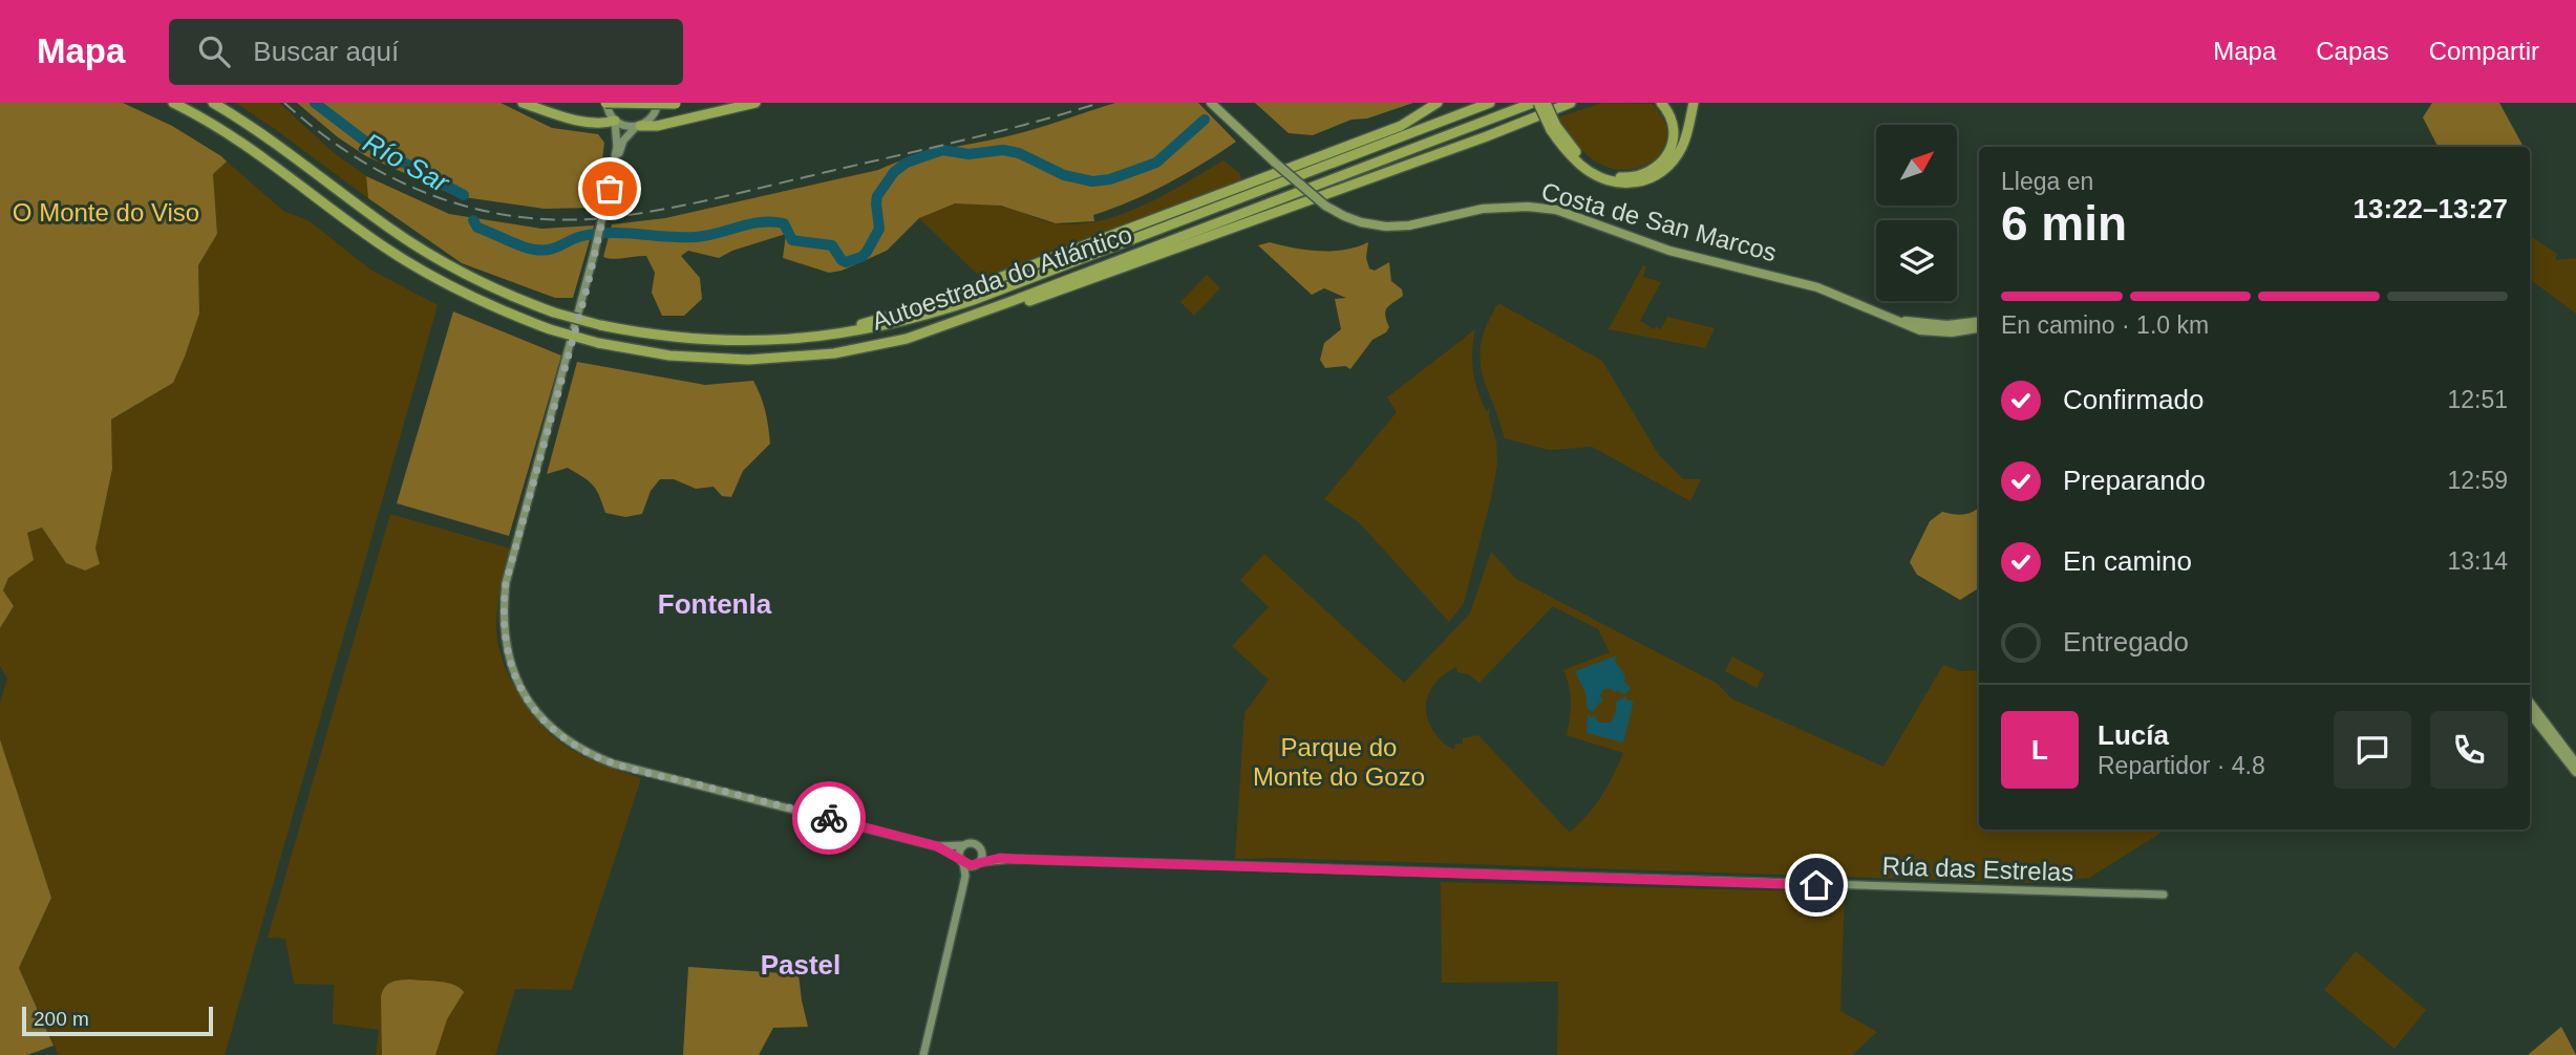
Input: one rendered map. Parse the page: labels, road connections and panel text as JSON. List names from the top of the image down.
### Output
{
  "streets": {
    "highway": ["Autoestrada do Atlántico"],
    "main road": ["Costa de San Marcos"],
    "street": ["Rúa das Estrelas"]
  },
  "districts": ["Fontenla", "Pastel"],
  "water": ["Río Sar"],
  "parks": ["O Monte do Viso", "Parque do Monte do Gozo"],
  "scale_bar": "200 m",
  "north": "top right",
  "page": {
    "header": "Mapa",
    "search": "Buscar aquí",
    "nav": ["Mapa", "Capas", "Compartir"],
    "heading": ["6 min", "Llega en", "13:22–13:27"],
    "panel": ["Lucía", "Repartidor · 4.8"],
    "bar": "En camino · 1.0 km",
    "list": [
      ["Confirmado", "12:51"],
      ["Preparando", "12:59"],
      ["En camino", "13:14"],
      "Entregado"
    ],
    "round": "L",
    "scale": "200 m"
  }
}
